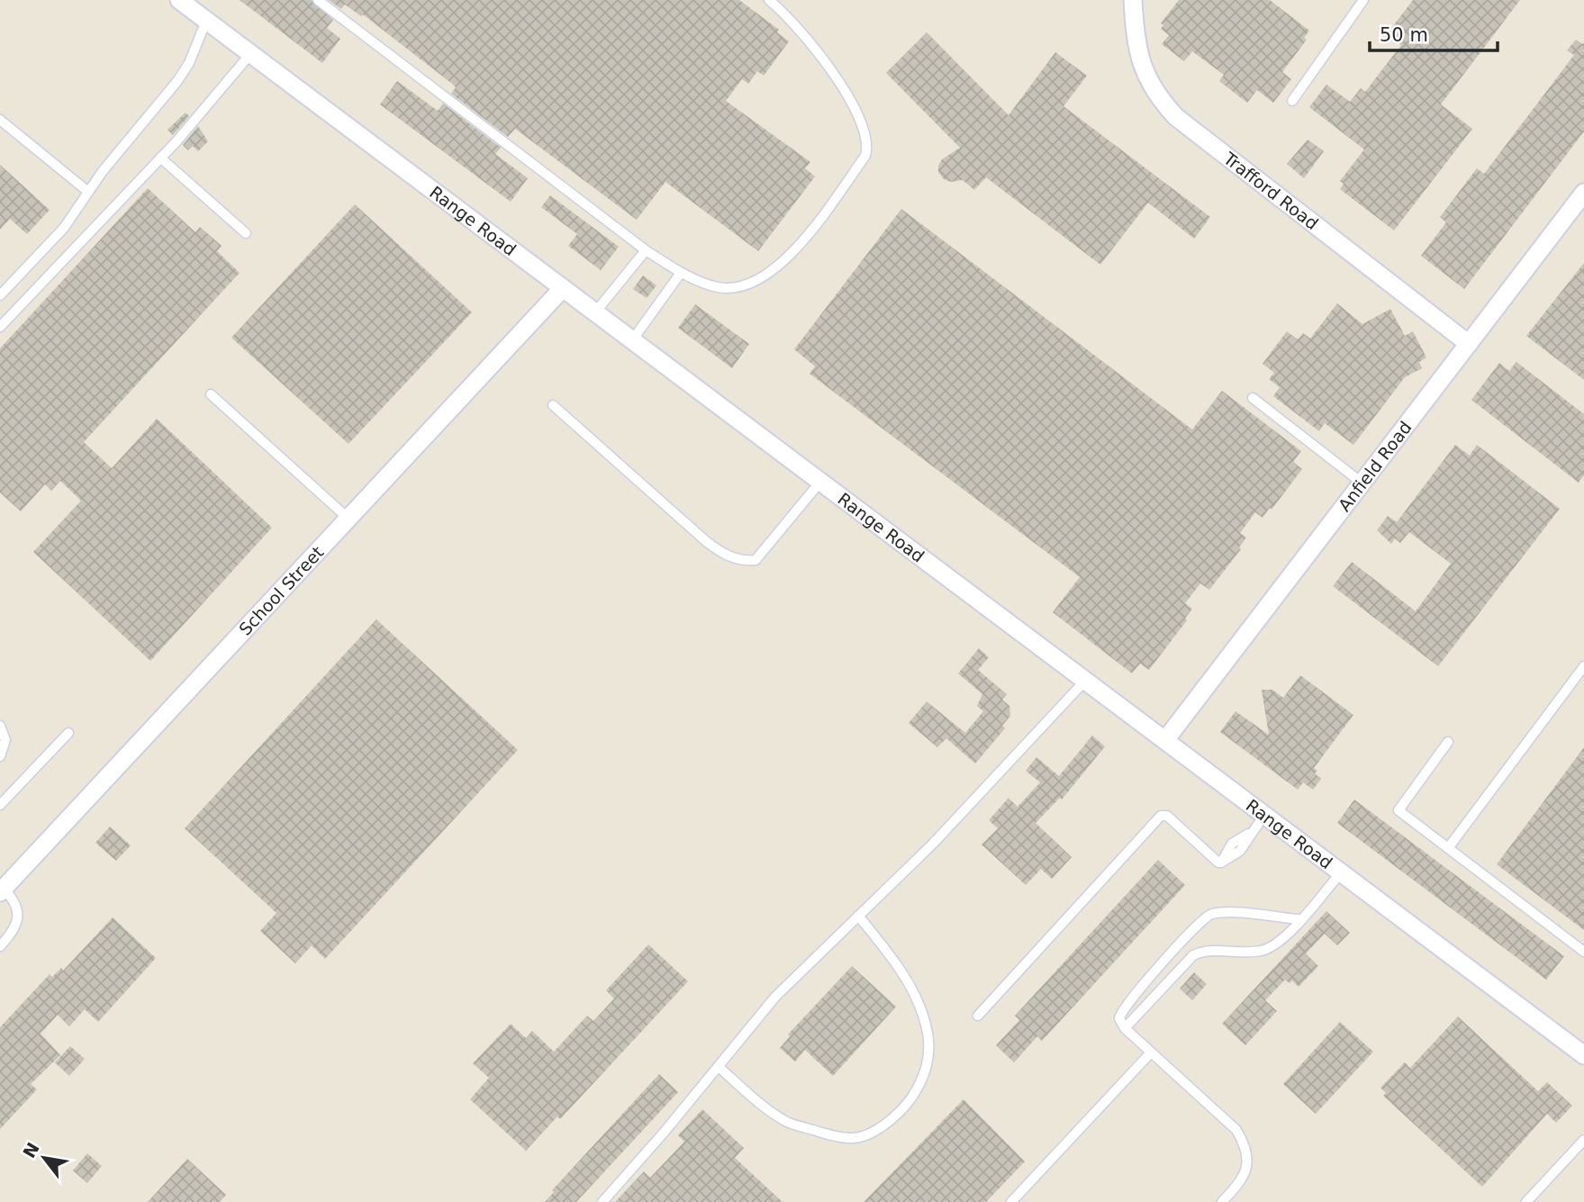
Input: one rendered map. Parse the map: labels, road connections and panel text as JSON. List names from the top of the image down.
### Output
{
  "streets": {
    "street": [
      "Trafford Road",
      "Range Road",
      "Anfield Road",
      "School Street"
    ]
  },
  "crossings": [
    ["Trafford Road", "Anfield Road"],
    ["Range Road", "Anfield Road"],
    ["Range Road", "School Street"]
  ],
  "scale_bar": "50 m",
  "north": "top left"
}
